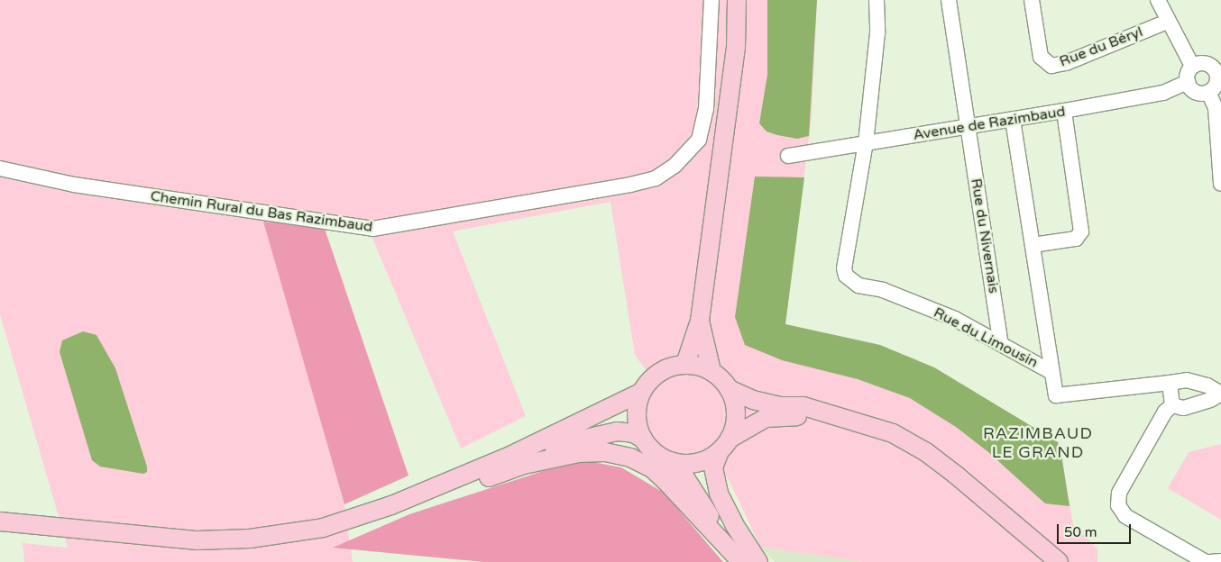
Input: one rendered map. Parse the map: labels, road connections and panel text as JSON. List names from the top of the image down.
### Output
{
  "streets": {
    "street": [
      "Rue du Béryl",
      "Avenue de Razimbaud",
      "Chemin Rural du Bas Razimbaud",
      "Rue du Nivernais",
      "Rue du Limousin"
    ]
  },
  "crossings": [
    ["Avenue de Razimbaud", "Rue du Nivernais"],
    ["Avenue de Razimbaud", "Rue du Limousin"],
    ["Rue du Nivernais", "Rue du Limousin"]
  ],
  "districts": ["RAZIMBAUD LE GRAND"],
  "scale_bar": "50 m"
}
